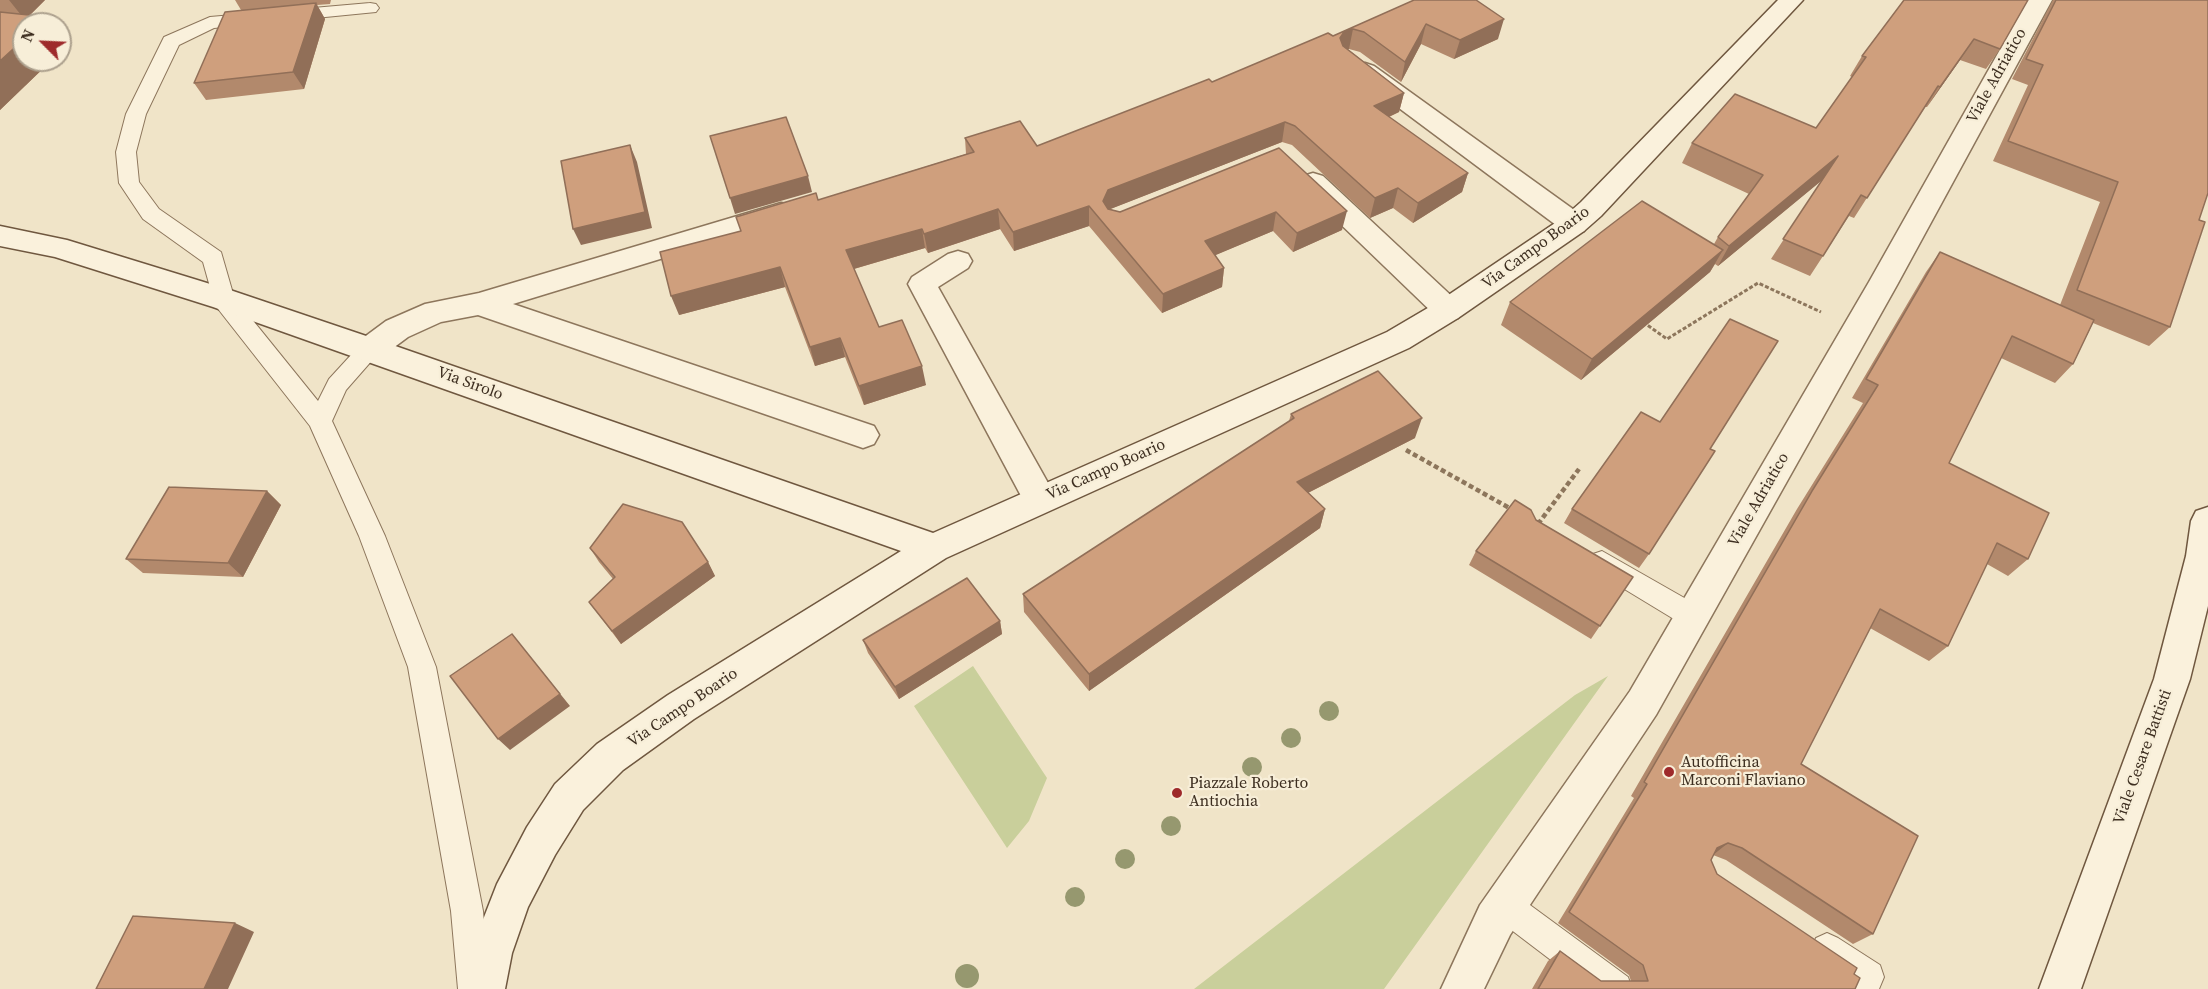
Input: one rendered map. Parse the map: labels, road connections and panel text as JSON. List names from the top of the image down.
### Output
{
  "streets": {
    "street": [
      "Viale Adriatico",
      "Via Campo Boario",
      "Via Sirolo",
      "Viale Cesare Battisti"
    ]
  },
  "crossings": [
    ["Via Campo Boario", "Via Sirolo"]
  ],
  "places": ["Autofficina Marconi Flaviano", "Piazzale Roberto Antiochia"],
  "north": "top left"
}
